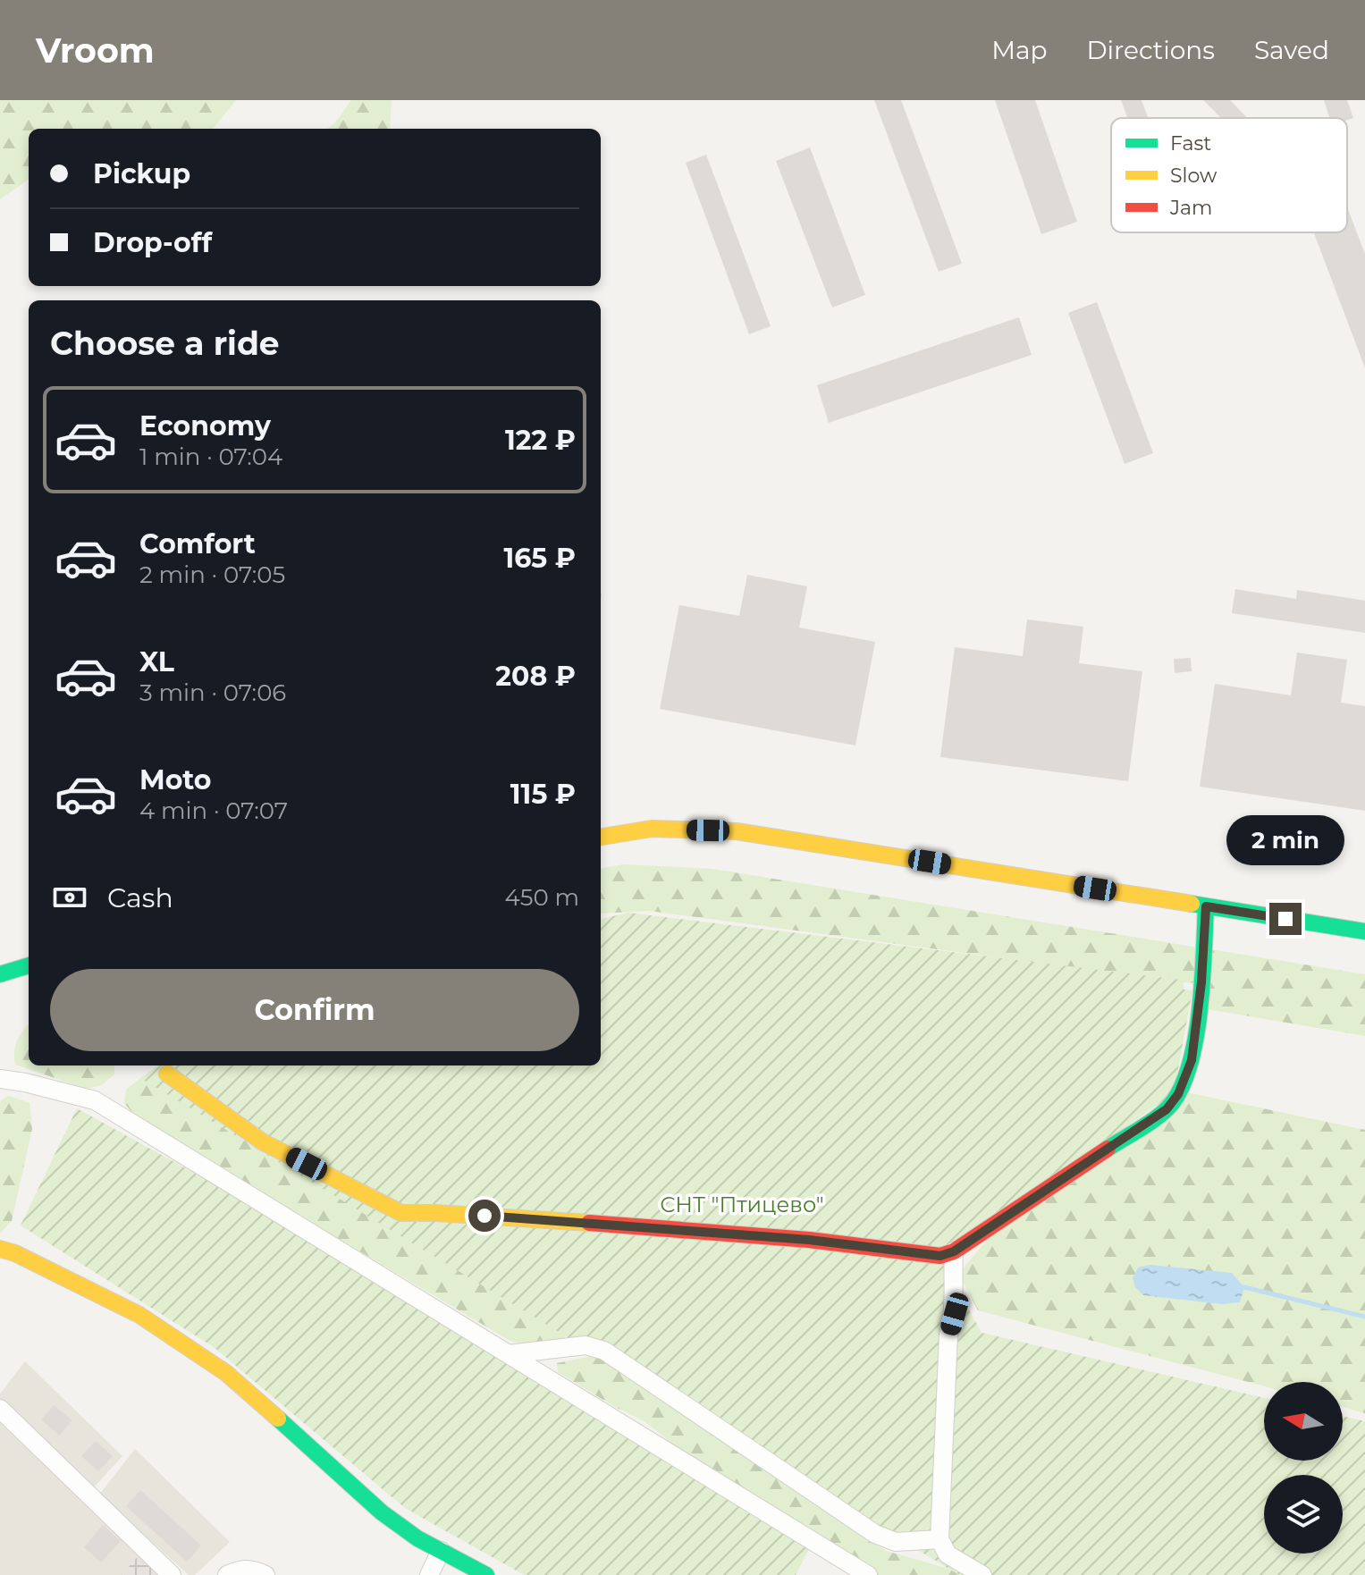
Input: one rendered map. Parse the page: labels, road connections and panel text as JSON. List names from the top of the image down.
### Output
{
  "parks": ["СНТ \"Птицево\""],
  "legend": ["Fast", "Slow", "Jam"],
  "north": "left",
  "page": {
    "header": "Vroom",
    "nav": ["Map", "Directions", "Saved"],
    "banner": ["Pickup", "Drop-off"],
    "heading": "Choose a ride",
    "list": [
      {
        "name": "Economy",
        "note": "1 min · 07:04",
        "value": "122 ₽"
      },
      {
        "name": "Comfort",
        "note": "2 min · 07:05",
        "value": "165 ₽"
      },
      {
        "name": "XL",
        "note": "3 min · 07:06",
        "value": "208 ₽"
      },
      {
        "name": "Moto",
        "note": "4 min · 07:07",
        "value": "115 ₽"
      }
    ],
    "bubble": "2 min",
    "pay": ["Cash", "450 m"],
    "buttons": "Confirm"
  }
}
